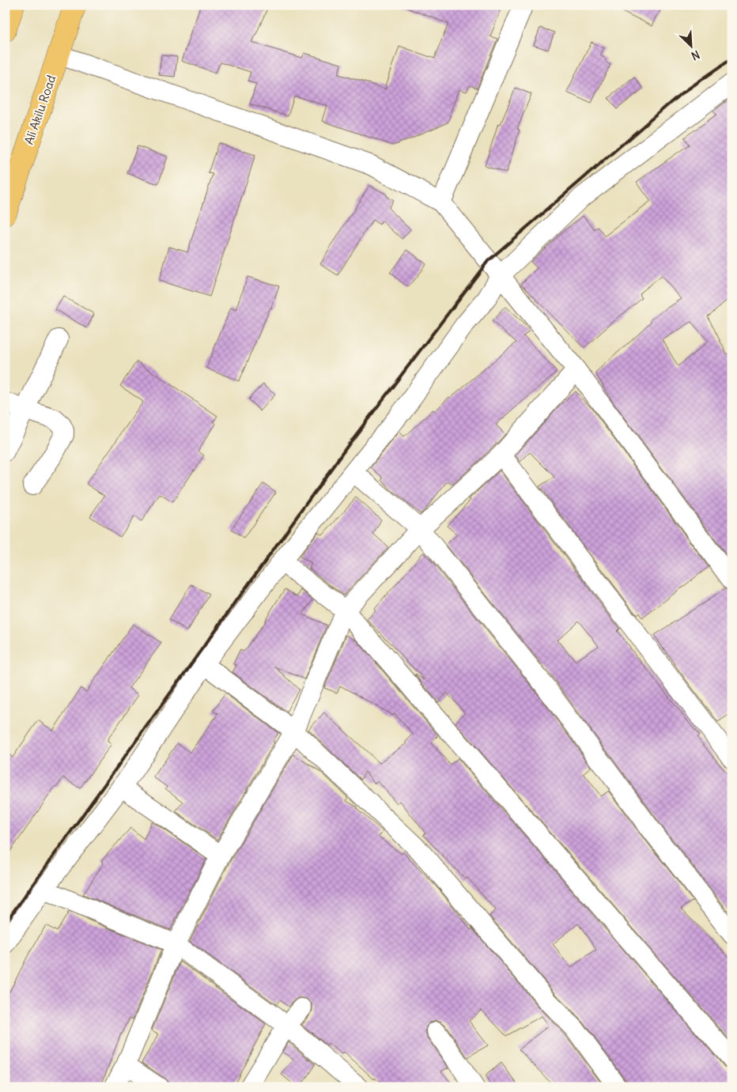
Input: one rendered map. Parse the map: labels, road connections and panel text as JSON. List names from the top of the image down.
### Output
{
  "streets": {
    "main road": ["Ali Akilu Road"]
  },
  "north": "bottom right"
}
